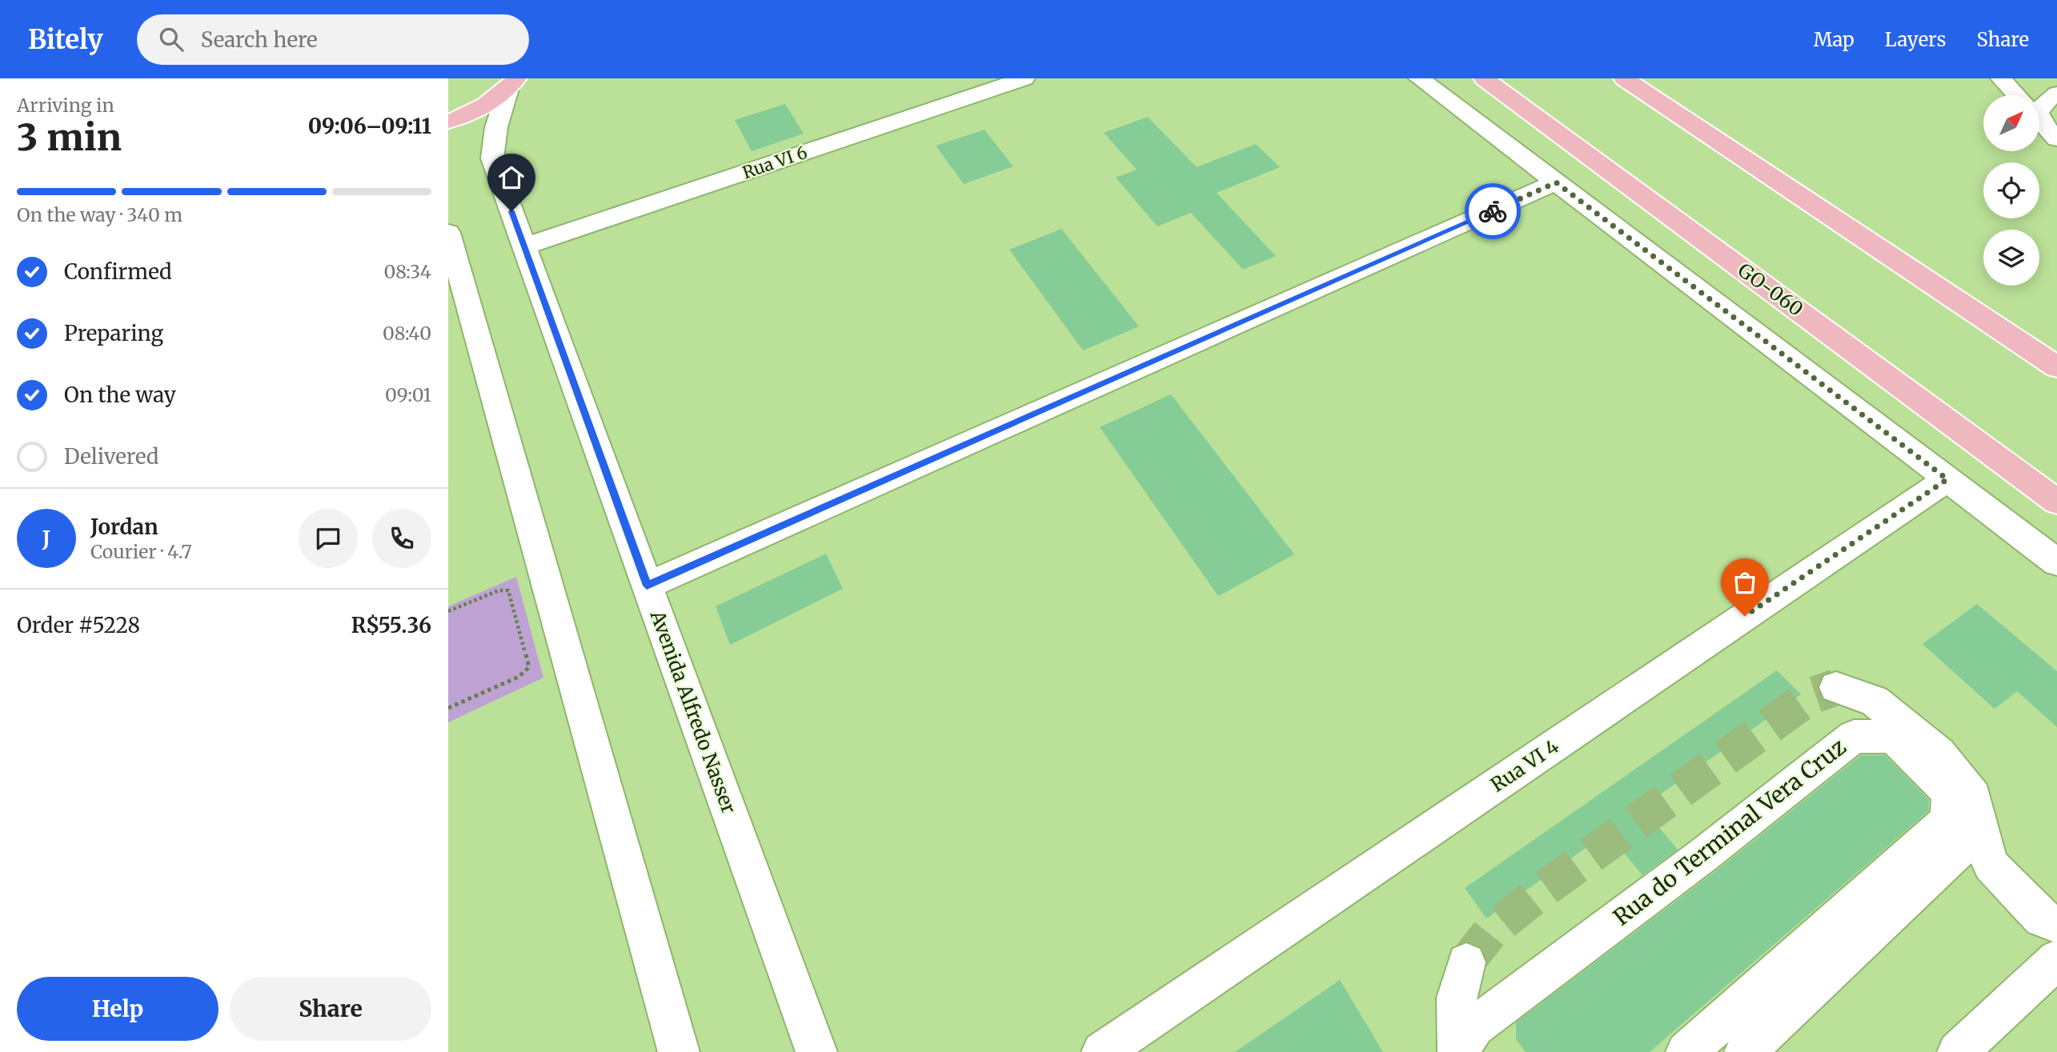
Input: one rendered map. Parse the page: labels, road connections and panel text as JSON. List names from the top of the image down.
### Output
{
  "streets": {
    "main road": ["GO-060"],
    "street": [
      "Rua VI 6",
      "Avenida Alfredo Nasser",
      "Rua VI 4",
      "Rua do Terminal Vera Cruz"
    ]
  },
  "crossings": [
    ["Rua VI 6", "Avenida Alfredo Nasser"]
  ],
  "north": "top right",
  "page": {
    "header": "Bitely",
    "search": "Search here",
    "nav": ["Map", "Layers", "Share"],
    "heading": ["3 min", "Arriving in", "09:06–09:11"],
    "panel": [
      "Jordan",
      "Courier · 4.7",
      "Order #5228",
      "R$55.36"
    ],
    "bar": "On the way · 340 m",
    "list": [
      ["Confirmed", "08:34"],
      ["Preparing", "08:40"],
      ["On the way", "09:01"],
      "Delivered"
    ],
    "round": "J",
    "buttons": ["Help", "Share"]
  }
}
